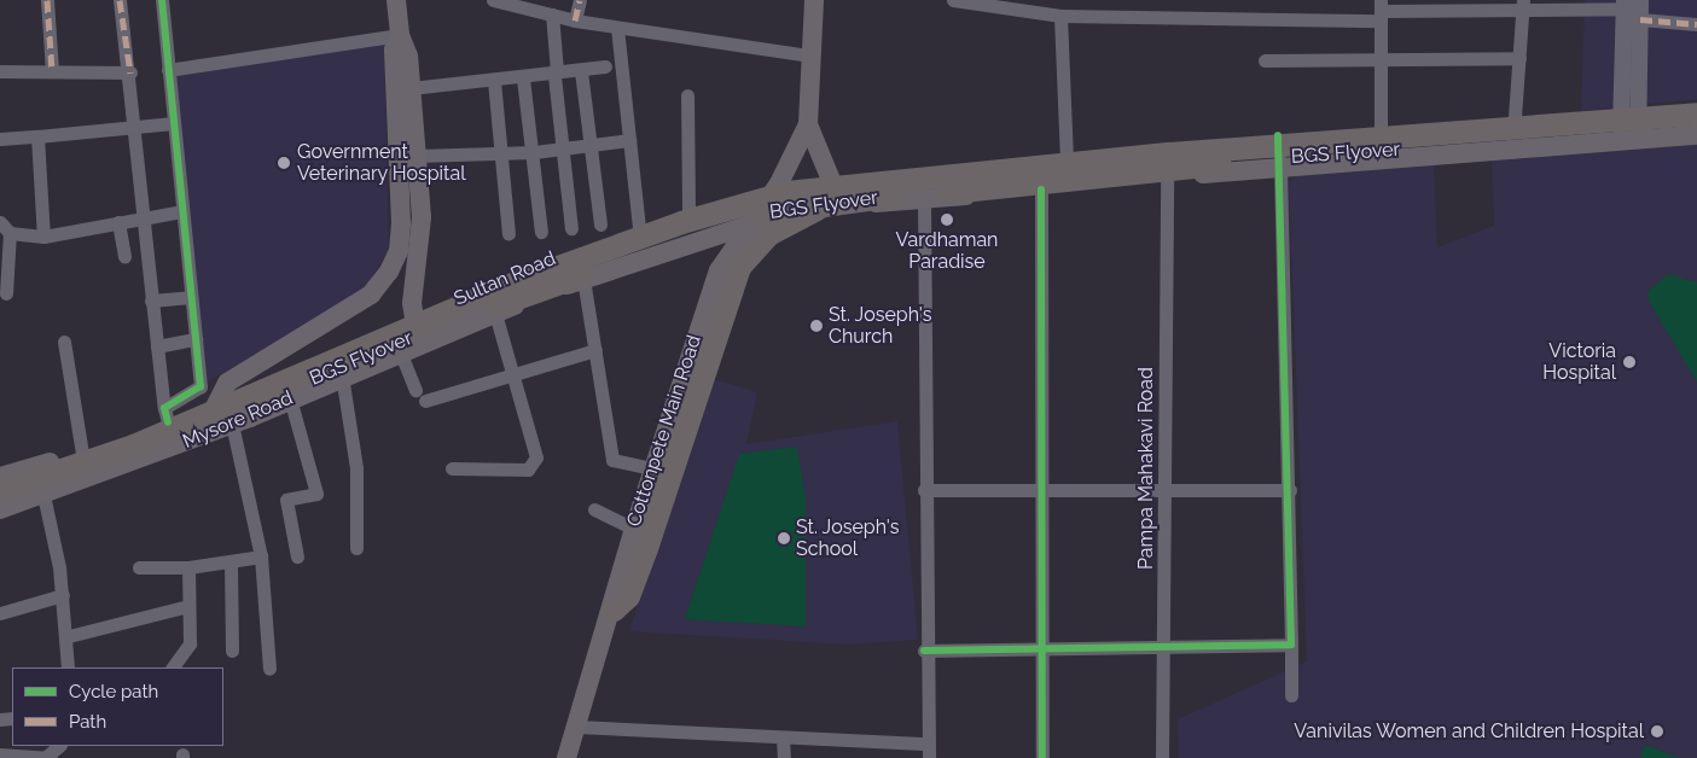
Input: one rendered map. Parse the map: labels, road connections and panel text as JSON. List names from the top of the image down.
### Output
{
  "streets": {
    "highway": ["BGS Flyover"],
    "main road": ["Sultan Road", "Mysore Road", "Cottonpete Main Road"],
    "street": ["Pampa Mahakavi Road"]
  },
  "crossings": [
    ["BGS Flyover", "Sultan Road"],
    ["BGS Flyover", "Cottonpete Main Road"],
    ["Sultan Road", "Mysore Road"],
    ["Sultan Road", "Cottonpete Main Road"],
    ["Mysore Road", "Cottonpete Main Road"],
    ["Mysore Road", "Pampa Mahakavi Road"]
  ],
  "places": [
    "Government Veterinary Hospital",
    "Vardhaman Paradise",
    "St. Joseph's Church",
    "Victoria Hospital",
    "St. Joseph's School",
    "Vanivilas Women and Children Hospital"
  ],
  "legend": ["Cycle path", "Path"]
}
